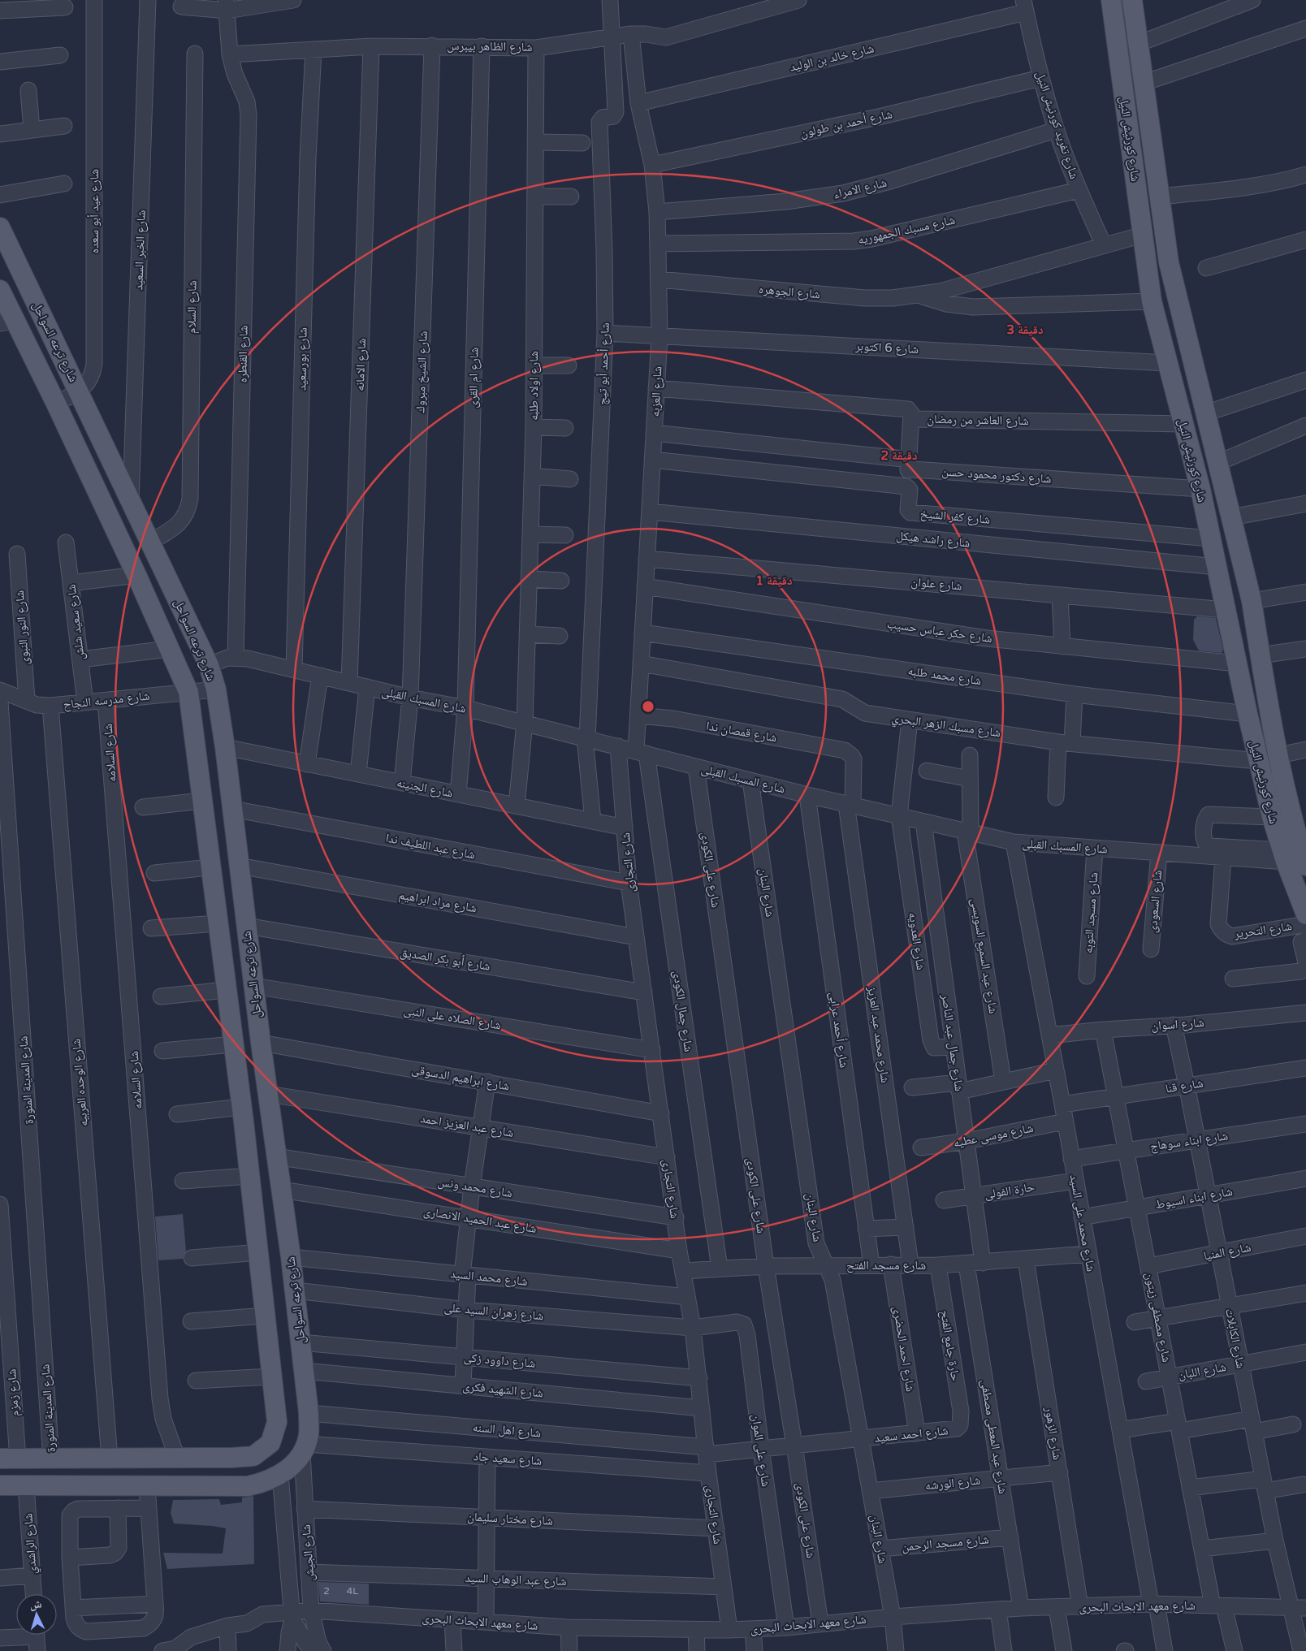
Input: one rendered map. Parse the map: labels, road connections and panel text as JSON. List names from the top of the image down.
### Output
{
  "streets": {
    "main road": ["شارع كورنيش النيل", "شارع ترعه السواحل"],
    "street": [
      "شارع الظاهر بيبرس",
      "شارع خالد بن الوليد",
      "شارع أحمد بن طولون",
      "شارع تفريد كورنيش النيل",
      "شارع الامراء",
      "شارع عيد أبو سعده",
      "شارع مسبك الجمهوريه",
      "شارع الخبر السعيد",
      "شارع الجوهره",
      "شارع السلام",
      "شارع 6 اكتوبر",
      "شارع القنطره",
      "شارع بورسعيد",
      "شارع أحمد أبو تيج",
      "شارع الامانه",
      "شارع الشيخ مبروك",
      "شارع ام القرى",
      "شارع اولاد طلبه",
      "شارع العزبه",
      "شارع العاشر من رمضان",
      "شارع دكتور محمود حسن",
      "شارع كفر الشيخ",
      "شارع راشد هيكل",
      "شارع علوان",
      "شارع سعيد شلش",
      "شارع النور النبوى",
      "شارع حكر عباس حسيب",
      "شارع محمد طلبه",
      "شارع مدرسه النجاح",
      "شارع المسبك القبلى",
      "شارع مسبك الزهر البحري",
      "شارع قمصان ندا",
      "شارع السلامه",
      "شارع الجنينه",
      "شارع عبد اللطيف ندا",
      "شارع التجارى",
      "شارع على الكودى",
      "شارع البنان",
      "شارع مراد ابراهيم",
      "شارع السعودى",
      "شارع مسجد التوبه",
      "شارع التحرير",
      "شارع العدويه",
      "شارع عبد السميع السويسى",
      "شارع أبو بكر الصديق",
      "شارع جمال الكودى",
      "شارع الصلاه على النبى",
      "شارع اسوان",
      "شارع أحمد عرابى",
      "شارع محمد عبد العزيز",
      "شارع جمال عبد الناصر",
      "شارع ابراهيم الدسوقى",
      "شارع المدينة المنورة",
      "شارع الوحده العربيه",
      "شارع قنا",
      "شارع عبد العزيز احمد",
      "شارع موسى عطيه",
      "شارع ابناء سوهاج",
      "شارع محمد ونس",
      "حارة الفولى",
      "شارع ابناء اسيوط",
      "شارع عبد الحميد الانصارى",
      "شارع محمد على السيد",
      "شارع المنيا",
      "شارع مسجد الفتح",
      "شارع محمد السيد",
      "شارع زهران السيد على",
      "شارع مصطفى زيتون",
      "شارع الكابلات",
      "حارة جامع الفتح",
      "شارع احمد الحضرى",
      "شارع داوود زكى",
      "شارع اللبان",
      "شارع الشهيد فكرى",
      "شارع زمزم",
      "شارع اهل السنه",
      "شارع الزهور",
      "شارع احمد سعيد",
      "شارع عبد المعطى مصطفى",
      "شارع على الموان",
      "شارع سعيد جاد",
      "شارع الورشه",
      "شارع مختار سليمان",
      "شارع مسجد الرحمن",
      "شارع الراشدي",
      "شارع الجيش",
      "شارع عبد الوهاب السيد",
      "شارع معهد الابحاث البحرى"
    ]
  },
  "crossings": [
    ["شارع الظاهر بيبرس", "شارع القنطره"],
    ["شارع الظاهر بيبرس", "شارع بورسعيد"],
    ["شارع الظاهر بيبرس", "شارع أحمد أبو تيج"],
    ["شارع الظاهر بيبرس", "شارع الامانه"],
    ["شارع الظاهر بيبرس", "شارع الشيخ مبروك"],
    ["شارع الظاهر بيبرس", "شارع ام القرى"],
    ["شارع الظاهر بيبرس", "شارع اولاد طلبه"],
    ["شارع الظاهر بيبرس", "شارع العزبه"],
    ["شارع خالد بن الوليد", "شارع تفريد كورنيش النيل"],
    ["شارع خالد بن الوليد", "شارع العزبه"],
    ["شارع أحمد بن طولون", "شارع تفريد كورنيش النيل"],
    ["شارع أحمد بن طولون", "شارع العزبه"],
    ["شارع تفريد كورنيش النيل", "شارع الامراء"],
    ["شارع تفريد كورنيش النيل", "شارع مسبك الجمهوريه"],
    ["شارع تفريد كورنيش النيل", "شارع الجوهره"],
    ["شارع كورنيش النيل", "شارع الجوهره"],
    ["شارع كورنيش النيل", "شارع 6 اكتوبر"],
    ["شارع كورنيش النيل", "شارع العاشر من رمضان"],
    ["شارع كورنيش النيل", "شارع دكتور محمود حسن"],
    ["شارع كورنيش النيل", "شارع كفر الشيخ"],
    ["شارع كورنيش النيل", "شارع راشد هيكل"],
    ["شارع كورنيش النيل", "شارع علوان"],
    ["شارع كورنيش النيل", "شارع حكر عباس حسيب"],
    ["شارع كورنيش النيل", "شارع محمد طلبه"],
    ["شارع كورنيش النيل", "شارع المسبك القبلى"],
    ["شارع كورنيش النيل", "شارع مسبك الزهر البحري"],
    ["شارع الامراء", "شارع العزبه"],
    ["شارع عيد أبو سعده", "شارع ترعه السواحل"],
    ["شارع مسبك الجمهوريه", "شارع العزبه"],
    ["شارع الخبر السعيد", "شارع ترعه السواحل"],
    ["شارع الجوهره", "شارع العزبه"],
    ["شارع السلام", "شارع ترعه السواحل"],
    ["شارع ترعه السواحل", "شارع مدرسه النجاح"],
    ["شارع ترعه السواحل", "شارع المسبك القبلى"],
    ["شارع ترعه السواحل", "شارع الجنينه"],
    ["شارع ترعه السواحل", "شارع عبد اللطيف ندا"],
    ["شارع ترعه السواحل", "شارع مراد ابراهيم"],
    ["شارع ترعه السواحل", "شارع أبو بكر الصديق"],
    ["شارع ترعه السواحل", "شارع الصلاه على النبى"],
    ["شارع ترعه السواحل", "شارع ابراهيم الدسوقى"],
    ["شارع ترعه السواحل", "شارع عبد العزيز احمد"],
    ["شارع ترعه السواحل", "شارع محمد ونس"],
    ["شارع ترعه السواحل", "شارع عبد الحميد الانصارى"],
    ["شارع ترعه السواحل", "شارع محمد السيد"],
    ["شارع ترعه السواحل", "شارع زهران السيد على"],
    ["شارع ترعه السواحل", "شارع داوود زكى"],
    ["شارع ترعه السواحل", "شارع الشهيد فكرى"],
    ["شارع ترعه السواحل", "شارع اهل السنه"],
    ["شارع ترعه السواحل", "شارع سعيد جاد"],
    ["شارع ترعه السواحل", "شارع الجيش"],
    ["شارع 6 اكتوبر", "شارع أحمد أبو تيج"],
    ["شارع 6 اكتوبر", "شارع العزبه"],
    ["شارع القنطره", "شارع المسبك القبلى"],
    ["شارع بورسعيد", "شارع المسبك القبلى"],
    ["شارع أحمد أبو تيج", "شارع المسبك القبلى"],
    ["شارع أحمد أبو تيج", "شارع الجنينه"],
    ["شارع الامانه", "شارع المسبك القبلى"],
    ["شارع الشيخ مبروك", "شارع المسبك القبلى"],
    ["شارع الشيخ مبروك", "شارع الجنينه"],
    ["شارع ام القرى", "شارع المسبك القبلى"],
    ["شارع ام القرى", "شارع الجنينه"],
    ["شارع اولاد طلبه", "شارع المسبك القبلى"],
    ["شارع اولاد طلبه", "شارع الجنينه"],
    ["شارع العزبه", "شارع العاشر من رمضان"],
    ["شارع العزبه", "شارع دكتور محمود حسن"],
    ["شارع العزبه", "شارع راشد هيكل"],
    ["شارع العزبه", "شارع علوان"],
    ["شارع العزبه", "شارع حكر عباس حسيب"],
    ["شارع العزبه", "شارع محمد طلبه"],
    ["شارع العزبه", "شارع المسبك القبلى"],
    ["شارع العزبه", "شارع مسبك الزهر البحري"],
    ["شارع العزبه", "شارع قمصان ندا"],
    ["شارع العزبه", "شارع جمال الكودى"],
    ["شارع سعيد شلش", "شارع مدرسه النجاح"],
    ["شارع النور النبوى", "شارع مدرسه النجاح"],
    ["شارع مدرسه النجاح", "شارع السلامه"],
    ["شارع مدرسه النجاح", "شارع الوحده العربيه"],
    ["شارع المسبك القبلى", "شارع التجارى"],
    ["شارع المسبك القبلى", "شارع على الكودى"],
    ["شارع المسبك القبلى", "شارع البنان"],
    ["شارع المسبك القبلى", "شارع السعودى"],
    ["شارع المسبك القبلى", "شارع مسجد التوبه"],
    ["شارع المسبك القبلى", "شارع التحرير"],
    ["شارع المسبك القبلى", "شارع العدويه"],
    ["شارع المسبك القبلى", "شارع عبد السميع السويسى"],
    ["شارع المسبك القبلى", "شارع جمال الكودى"],
    ["شارع المسبك القبلى", "شارع أحمد عرابى"],
    ["شارع المسبك القبلى", "شارع محمد عبد العزيز"],
    ["شارع المسبك القبلى", "شارع جمال عبد الناصر"],
    ["شارع المسبك القبلى", "شارع محمد على السيد"],
    ["شارع قمصان ندا", "شارع محمد عبد العزيز"],
    ["شارع الجنينه", "شارع التجارى"],
    ["شارع عبد اللطيف ندا", "شارع التجارى"],
    ["شارع التجارى", "شارع مراد ابراهيم"],
    ["شارع التجارى", "شارع أبو بكر الصديق"],
    ["شارع التجارى", "شارع الصلاه على النبى"],
    ["شارع التجارى", "شارع ابراهيم الدسوقى"],
    ["شارع التجارى", "شارع عبد العزيز احمد"],
    ["شارع التجارى", "شارع محمد ونس"],
    ["شارع التجارى", "شارع عبد الحميد الانصارى"],
    ["شارع التجارى", "شارع مسجد الفتح"],
    ["شارع التجارى", "شارع محمد السيد"],
    ["شارع التجارى", "شارع زهران السيد على"],
    ["شارع التجارى", "شارع داوود زكى"],
    ["شارع التجارى", "شارع الشهيد فكرى"],
    ["شارع التجارى", "شارع اهل السنه"],
    ["شارع التجارى", "شارع على الموان"],
    ["شارع التجارى", "شارع سعيد جاد"],
    ["شارع التجارى", "شارع مختار سليمان"],
    ["شارع التجارى", "شارع عبد الوهاب السيد"],
    ["شارع التجارى", "شارع معهد الابحاث البحرى"],
    ["شارع على الكودى", "شارع مسجد الفتح"],
    ["شارع على الكودى", "شارع اهل السنه"],
    ["شارع على الكودى", "شارع احمد سعيد"],
    ["شارع على الكودى", "شارع معهد الابحاث البحرى"],
    ["شارع البنان", "شارع مسجد الفتح"],
    ["شارع البنان", "شارع احمد سعيد"],
    ["شارع البنان", "شارع الورشه"],
    ["شارع البنان", "شارع مسجد الرحمن"],
    ["شارع البنان", "شارع معهد الابحاث البحرى"],
    ["شارع العدويه", "شارع جمال عبد الناصر"],
    ["شارع جمال الكودى", "شارع مسجد الفتح"],
    ["شارع اسوان", "شارع محمد على السيد"],
    ["شارع اسوان", "شارع مصطفى زيتون"],
    ["شارع اسوان", "شارع الكابلات"],
    ["شارع أحمد عرابى", "شارع مسجد الفتح"],
    ["شارع محمد عبد العزيز", "شارع مسجد الفتح"],
    ["شارع جمال عبد الناصر", "شارع موسى عطيه"],
    ["شارع جمال عبد الناصر", "حارة الفولى"],
    ["شارع جمال عبد الناصر", "شارع مسجد الفتح"],
    ["شارع قنا", "شارع محمد على السيد"],
    ["شارع قنا", "شارع مصطفى زيتون"],
    ["شارع قنا", "شارع الكابلات"],
    ["شارع موسى عطيه", "شارع محمد على السيد"],
    ["شارع ابناء سوهاج", "شارع محمد على السيد"],
    ["شارع ابناء سوهاج", "شارع مصطفى زيتون"],
    ["شارع ابناء سوهاج", "شارع الكابلات"],
    ["حارة الفولى", "شارع محمد على السيد"],
    ["شارع ابناء اسيوط", "شارع محمد على السيد"],
    ["شارع ابناء اسيوط", "شارع مصطفى زيتون"],
    ["شارع ابناء اسيوط", "شارع الكابلات"],
    ["شارع محمد على السيد", "شارع مسجد الفتح"],
    ["شارع محمد على السيد", "شارع معهد الابحاث البحرى"],
    ["شارع المنيا", "شارع مصطفى زيتون"],
    ["شارع المنيا", "شارع الكابلات"],
    ["شارع مسجد الفتح", "حارة جامع الفتح"],
    ["شارع مسجد الفتح", "شارع احمد الحضرى"],
    ["شارع مسجد الفتح", "شارع الزهور"],
    ["شارع مسجد الفتح", "شارع عبد المعطى مصطفى"],
    ["شارع زهران السيد على", "شارع على الموان"],
    ["شارع مصطفى زيتون", "شارع اللبان"],
    ["شارع مصطفى زيتون", "شارع معهد الابحاث البحرى"],
    ["شارع الكابلات", "شارع اللبان"],
    ["شارع الكابلات", "شارع معهد الابحاث البحرى"],
    ["حارة جامع الفتح", "شارع احمد سعيد"],
    ["شارع احمد الحضرى", "شارع احمد سعيد"],
    ["شارع اهل السنه", "شارع احمد سعيد"],
    ["شارع اهل السنه", "شارع على الموان"],
    ["شارع الزهور", "شارع الورشه"],
    ["شارع الزهور", "شارع معهد الابحاث البحرى"],
    ["شارع عبد المعطى مصطفى", "شارع الورشه"],
    ["شارع عبد المعطى مصطفى", "شارع مسجد الرحمن"],
    ["شارع عبد المعطى مصطفى", "شارع معهد الابحاث البحرى"],
    ["شارع على الموان", "شارع معهد الابحاث البحرى"],
    ["شارع سعيد جاد", "شارع الجيش"],
    ["شارع مختار سليمان", "شارع الجيش"],
    ["شارع الجيش", "شارع عبد الوهاب السيد"],
    ["شارع الجيش", "شارع معهد الابحاث البحرى"]
  ],
  "house_numbers": ["2", "4L"],
  "north": "top",
  "rings": ["3 دقيقة", "2 دقيقة", "1 دقيقة"]
}
